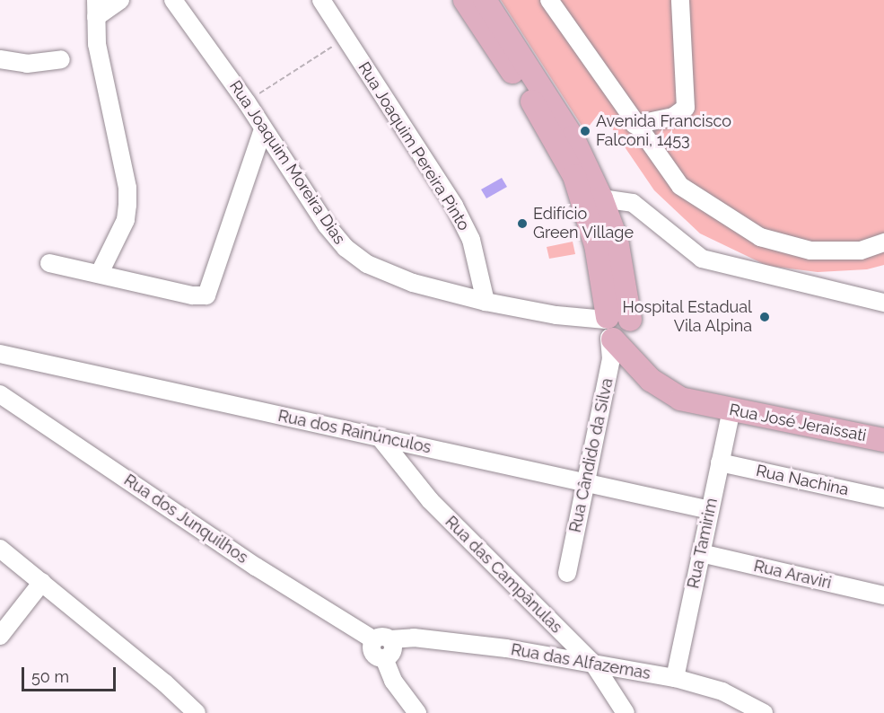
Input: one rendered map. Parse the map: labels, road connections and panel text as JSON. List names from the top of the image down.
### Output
{
  "streets": {
    "main road": ["Rua José Jeraissati"],
    "street": [
      "Rua Joaquim Pereira Pinto",
      "Rua Joaquim Moreira Dias",
      "Rua dos Rainúnculos",
      "Rua Cândido da Silva",
      "Rua Nachina",
      "Rua dos Junquilhos",
      "Rua Tamirim",
      "Rua das Campânulas",
      "Rua Araviri",
      "Rua das Alfazemas"
    ]
  },
  "crossings": [
    ["Rua Joaquim Pereira Pinto", "Rua Joaquim Moreira Dias"],
    ["Rua Joaquim Moreira Dias", "Rua Cândido da Silva"],
    ["Rua José Jeraissati", "Rua Tamirim"],
    ["Rua dos Rainúnculos", "Rua Cândido da Silva"],
    ["Rua dos Rainúnculos", "Rua Tamirim"],
    ["Rua dos Rainúnculos", "Rua das Campânulas"],
    ["Rua Nachina", "Rua Tamirim"],
    ["Rua dos Junquilhos", "Rua das Alfazemas"],
    ["Rua Tamirim", "Rua Araviri"],
    ["Rua Tamirim", "Rua das Alfazemas"],
    ["Rua das Campânulas", "Rua das Alfazemas"]
  ],
  "places": ["Avenida Francisco Falconi, 1453", "Edifício Green Village", "Hospital Estadual Vila Alpina"],
  "scale_bar": "50 m"
}
